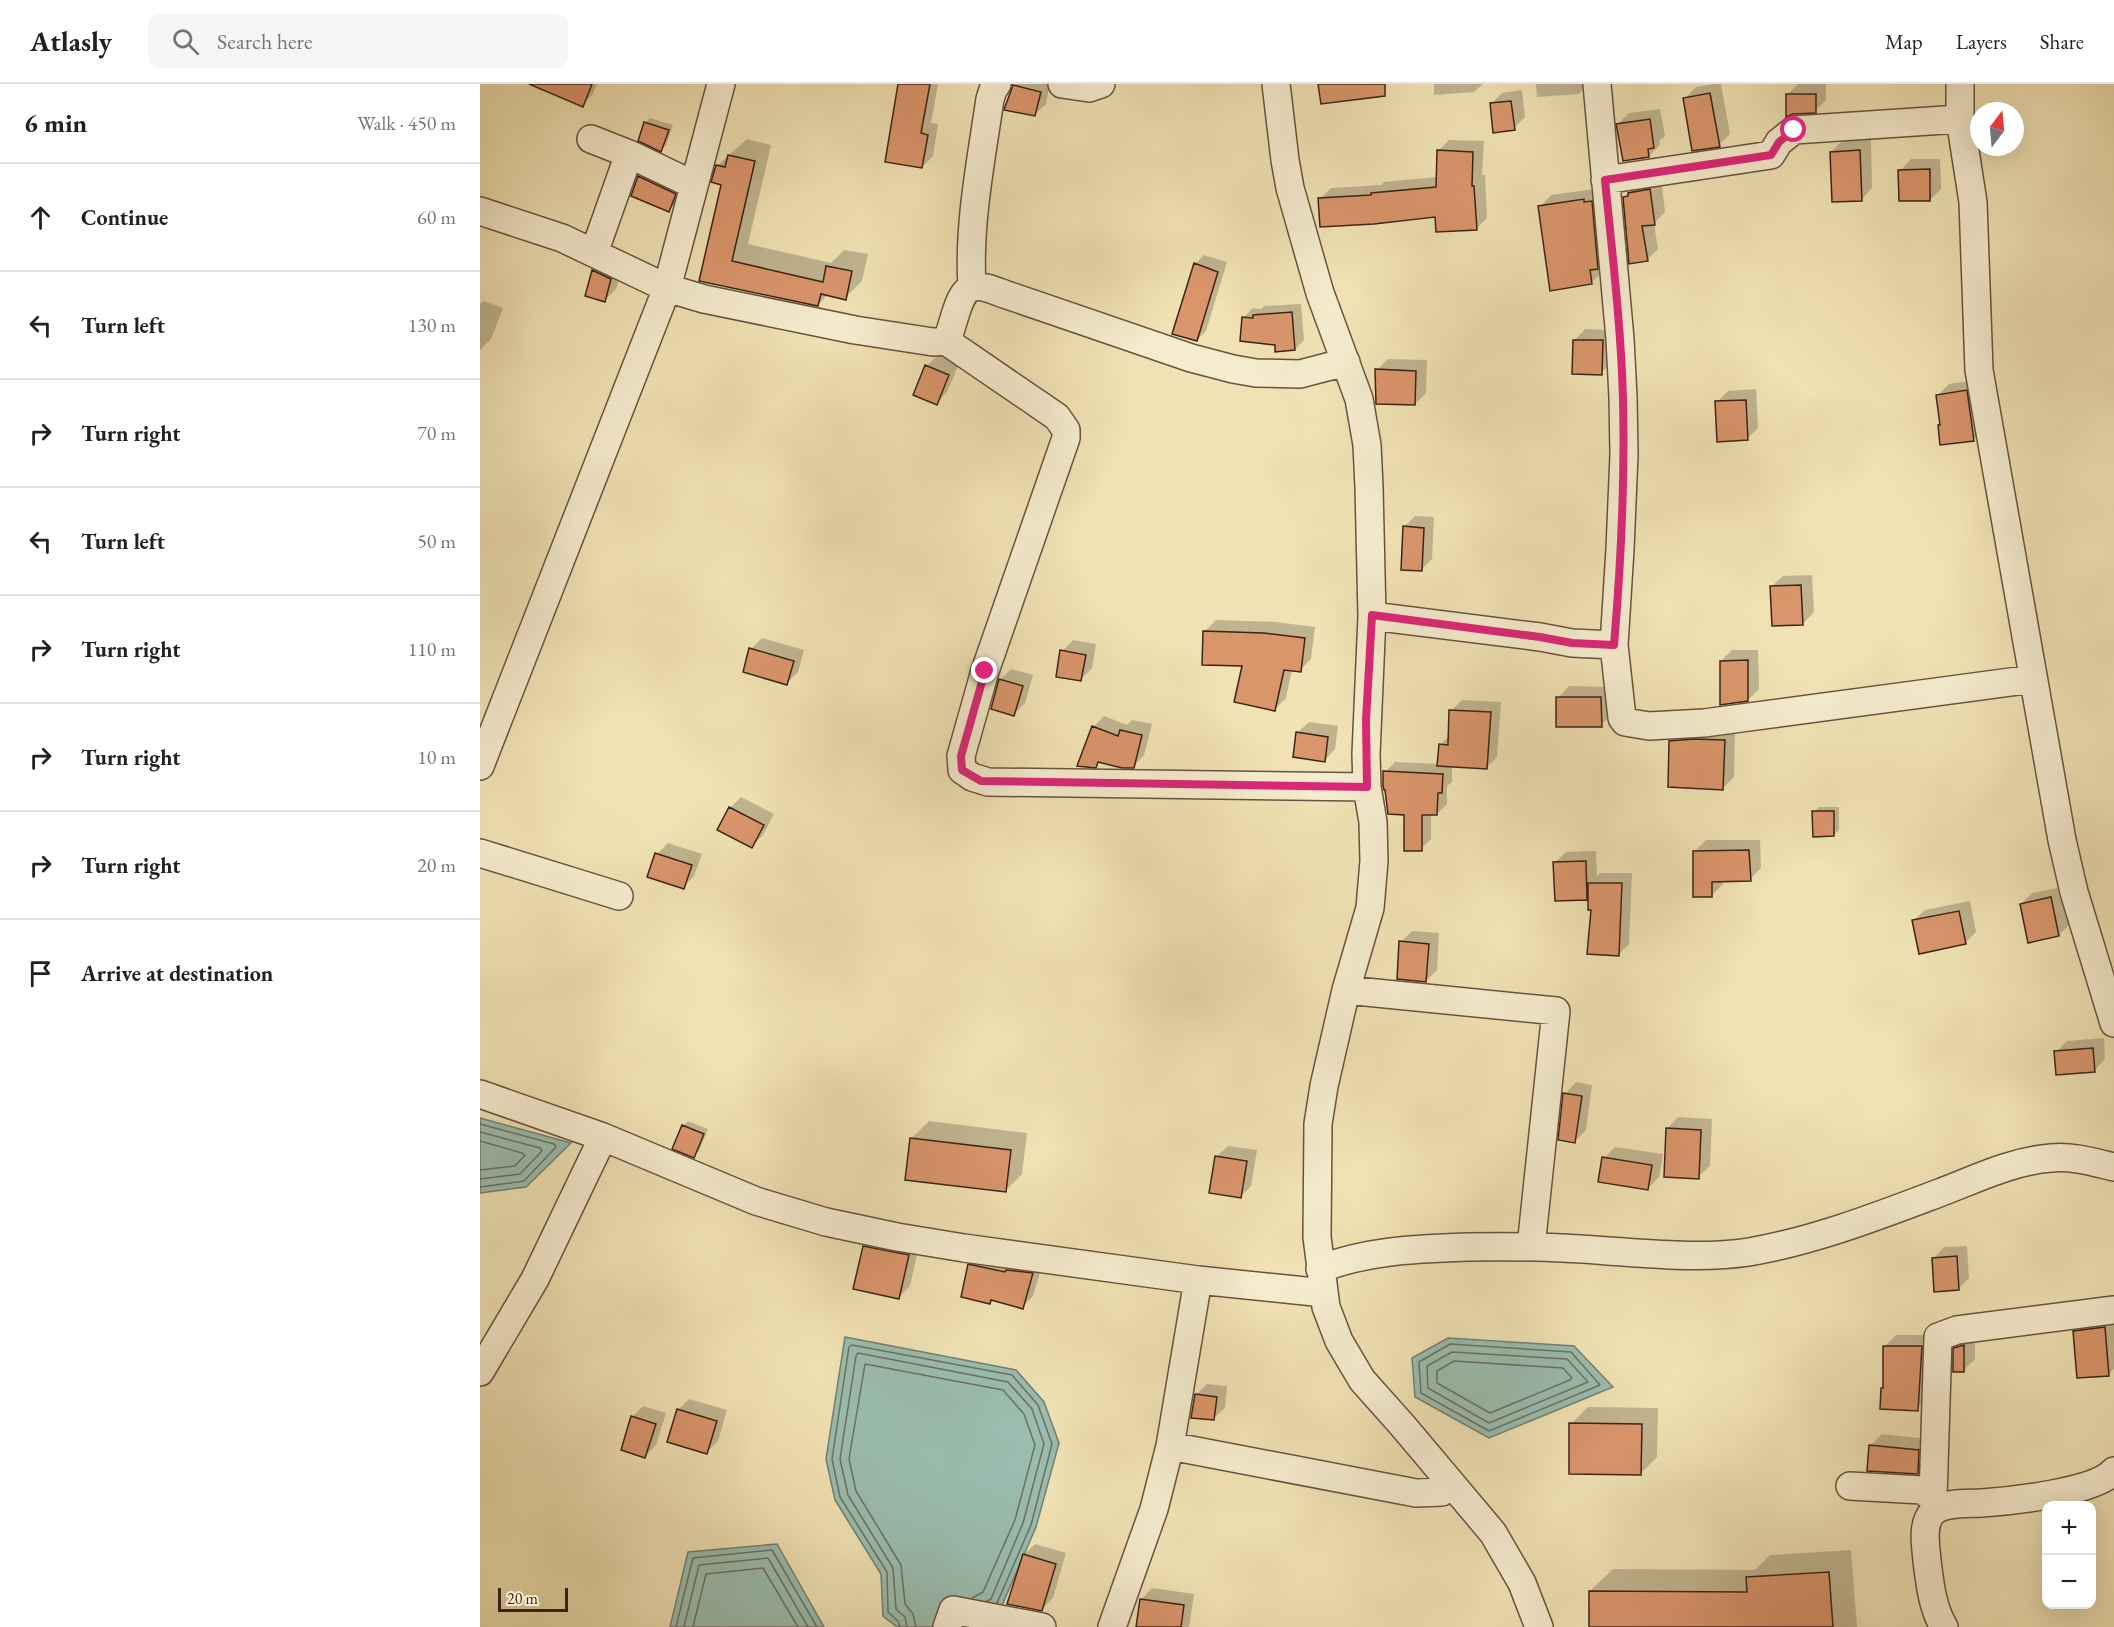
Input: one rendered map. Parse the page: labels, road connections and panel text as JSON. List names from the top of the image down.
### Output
{
  "scale_bar": "20 m",
  "north": "top",
  "page": {
    "header": "Atlasly",
    "search": "Search here",
    "nav": ["Map", "Layers", "Share"],
    "heading": ["6 min", "Walk · 450 m"],
    "list": [
      ["Continue", "60 m"],
      ["Turn left", "130 m"],
      ["Turn right", "70 m"],
      ["Turn left", "50 m"],
      ["Turn right", "110 m"],
      ["Turn right", "10 m"],
      ["Turn right", "20 m"],
      "Arrive at destination"
    ],
    "map_buttons": ["+", "−"],
    "scale": "20 m"
  }
}
